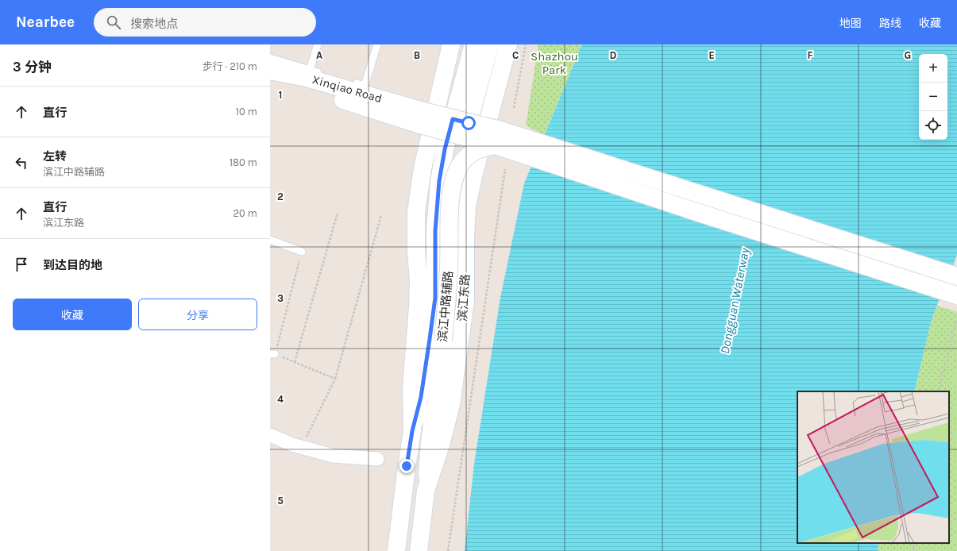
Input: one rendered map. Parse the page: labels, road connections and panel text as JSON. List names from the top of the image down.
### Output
{
  "streets": {
    "main road": ["Xinqiao Road", "滨江东路", "滨江中路辅路"]
  },
  "crossings": [
    ["滨江东路", "滨江中路辅路"]
  ],
  "water": ["Dongguan Waterway"],
  "parks": ["Shazhou Park"],
  "page": {
    "header": "Nearbee",
    "search": "搜索地点",
    "nav": ["地图", "路线", "收藏"],
    "heading": ["3 分钟", "步行 · 210 m"],
    "map_buttons": ["+", "−"],
    "list": [
      ["直行", "10 m"],
      ["左转", "滨江中路辅路", "180 m"],
      ["直行", "滨江东路", "20 m"],
      "到达目的地"
    ],
    "buttons": ["收藏", "分享"]
  },
  "grid": {
    "columns": [
      "A",
      "B",
      "C",
      "D",
      "E",
      "F",
      "G"
    ],
    "rows": [
      "1",
      "2",
      "3",
      "4",
      "5"
    ]
  }
}
